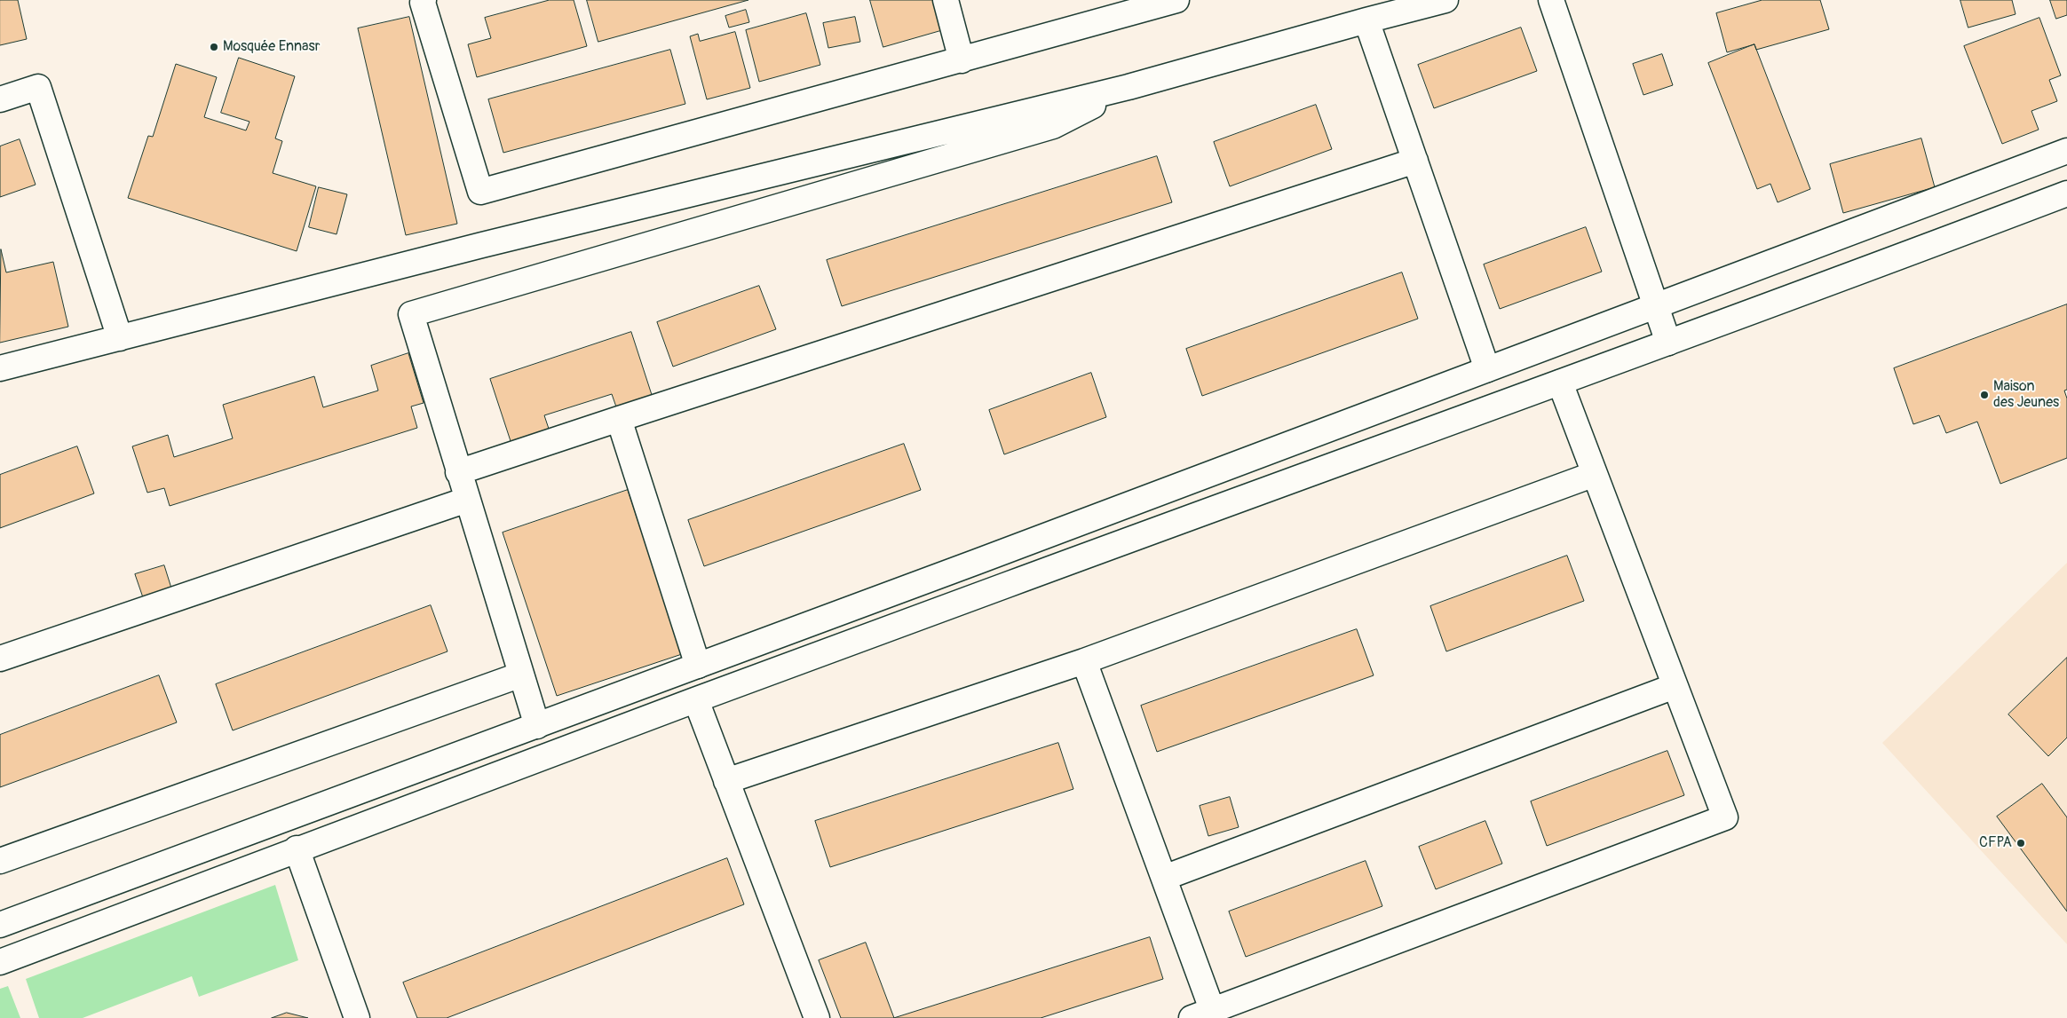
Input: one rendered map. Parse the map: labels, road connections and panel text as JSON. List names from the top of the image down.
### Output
{
  "places": ["Mosquée Ennasr", "Maison des Jeunes", "CFPA"]
}
